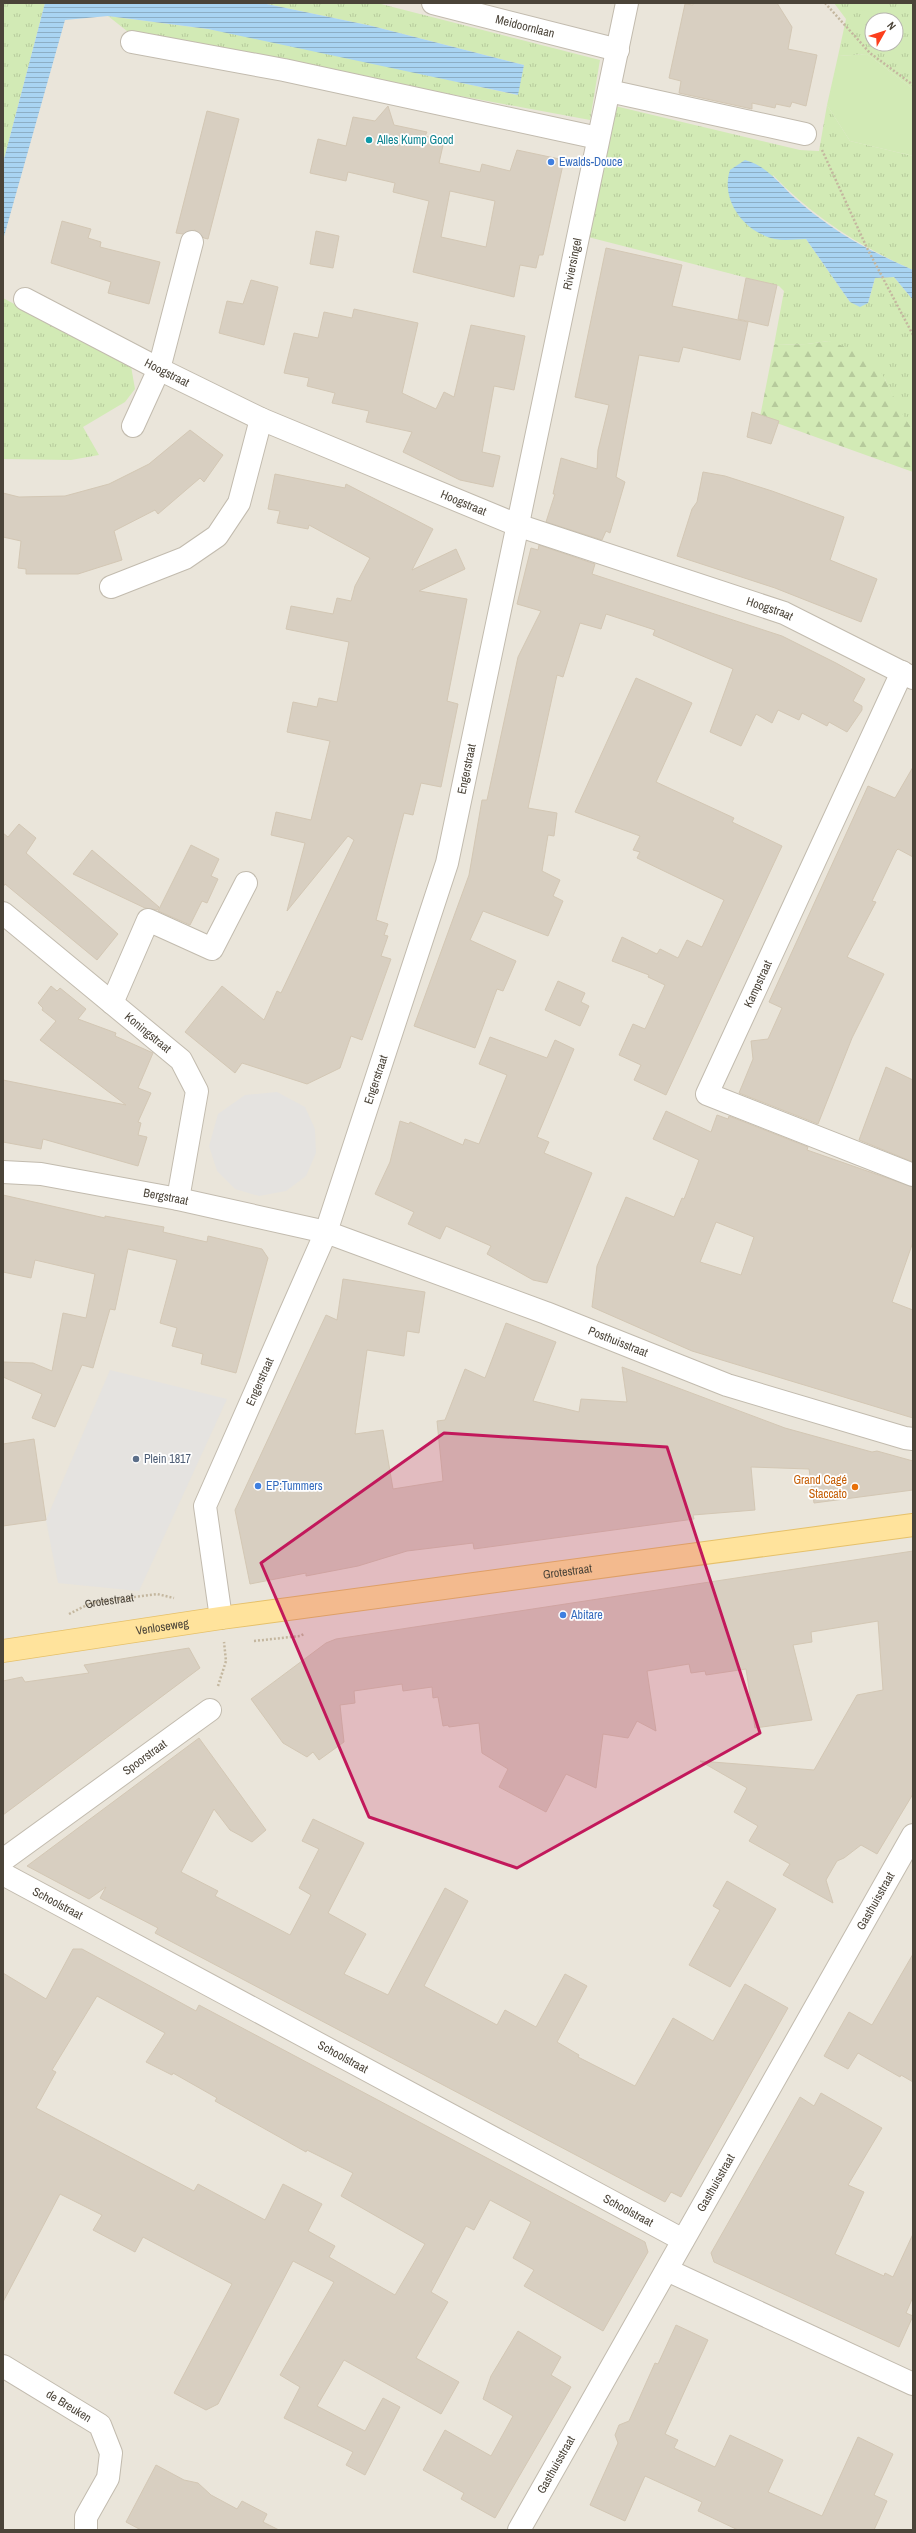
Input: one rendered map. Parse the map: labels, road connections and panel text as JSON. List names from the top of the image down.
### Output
{
  "streets": {
    "main road": ["Grotestraat", "Venloseweg"],
    "street": [
      "Meidoornlaan",
      "Riviersingel",
      "Hoogstraat",
      "Engerstraat",
      "Kampstraat",
      "Koningstraat",
      "Bergstraat",
      "Posthuisstraat",
      "Spoorstraat",
      "Gasthuisstraat",
      "Schoolstraat",
      "de Breuken"
    ]
  },
  "crossings": [
    ["Meidoornlaan", "Riviersingel"],
    ["Riviersingel", "Hoogstraat"],
    ["Riviersingel", "Engerstraat"],
    ["Hoogstraat", "Engerstraat"],
    ["Hoogstraat", "Kampstraat"],
    ["Engerstraat", "Bergstraat"],
    ["Engerstraat", "Posthuisstraat"],
    ["Engerstraat", "Grotestraat"],
    ["Engerstraat", "Venloseweg"],
    ["Koningstraat", "Bergstraat"],
    ["Bergstraat", "Posthuisstraat"],
    ["Grotestraat", "Venloseweg"],
    ["Gasthuisstraat", "Schoolstraat"]
  ],
  "places": [
    "Alles Kump Good",
    "Ewalds-Douce",
    "Plein 1817",
    "EP:Tummers",
    "Grand Cagé Staccato",
    "Abitare"
  ],
  "north": "top right"
}
